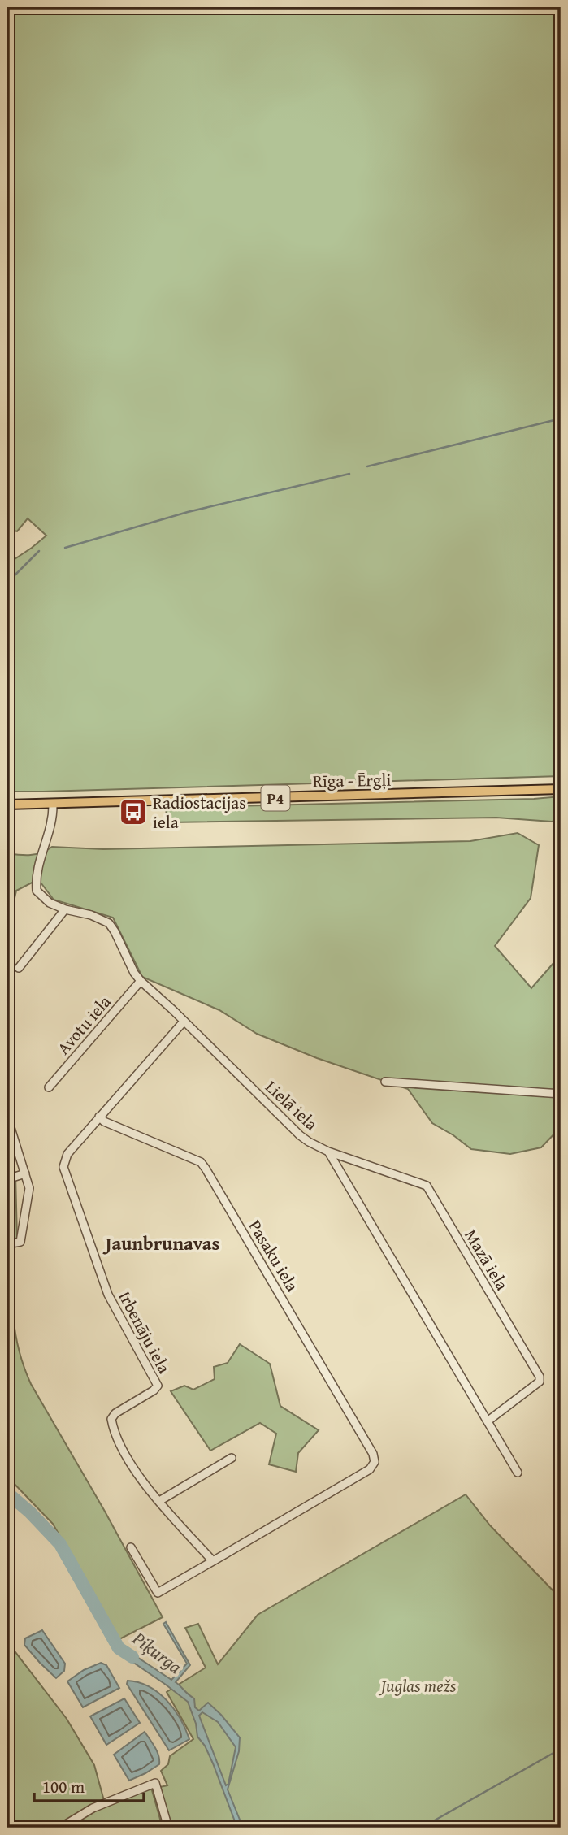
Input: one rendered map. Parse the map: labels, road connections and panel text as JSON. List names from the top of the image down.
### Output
{
  "streets": {
    "main road": ["Rīga - Ērgļi", "P4"],
    "street": [
      "Avotu iela",
      "Lielā iela",
      "Pasaku iela",
      "Mazā iela",
      "Irbenāju iela"
    ]
  },
  "crossings": [
    ["Rīga - Ērgļi", "Lielā iela"],
    ["Avotu iela", "Lielā iela"],
    ["Lielā iela", "Mazā iela"],
    ["Lielā iela", "Irbenāju iela"],
    ["Pasaku iela", "Irbenāju iela"]
  ],
  "districts": ["Jaunbrunavas"],
  "water": ["Piķurga"],
  "parks": ["Juglas mežs"],
  "places": {
    "bus stop": ["Radiostacijas iela"]
  },
  "scale_bar": "100 m"
}
